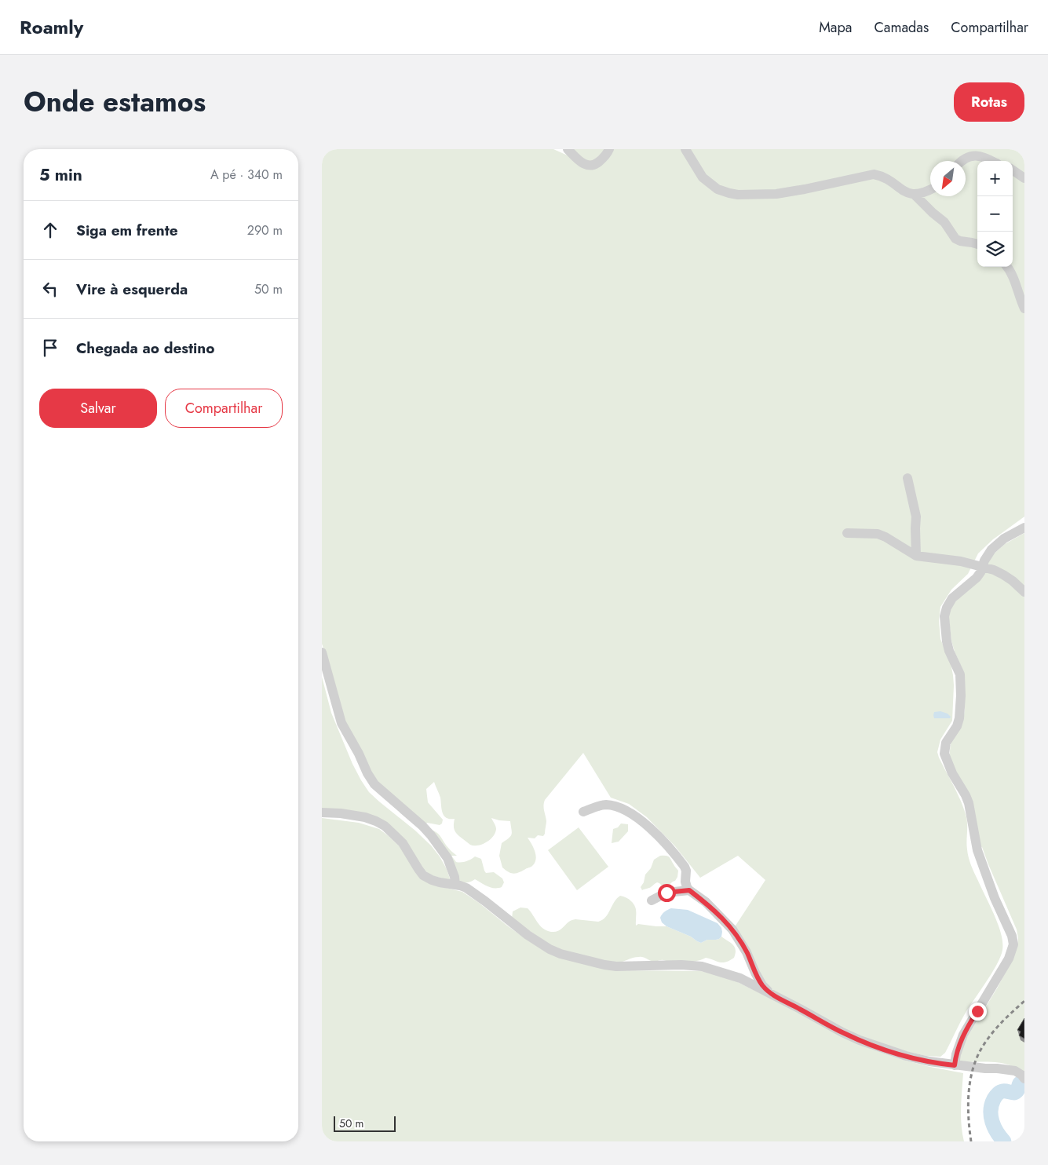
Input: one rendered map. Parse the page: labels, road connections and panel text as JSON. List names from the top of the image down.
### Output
{
  "scale_bar": "50 m",
  "north": "bottom left",
  "page": {
    "header": "Roamly",
    "nav": ["Mapa", "Camadas", "Compartilhar"],
    "title": "Onde estamos",
    "buttons": [
      "Rotas",
      ["Salvar", "Compartilhar"]
    ],
    "heading": ["5 min", "A pé · 340 m"],
    "map_buttons": ["+", "−"],
    "list": [
      ["Siga em frente", "290 m"],
      ["Vire à esquerda", "50 m"],
      "Chegada ao destino"
    ],
    "scale": "50 m"
  }
}
